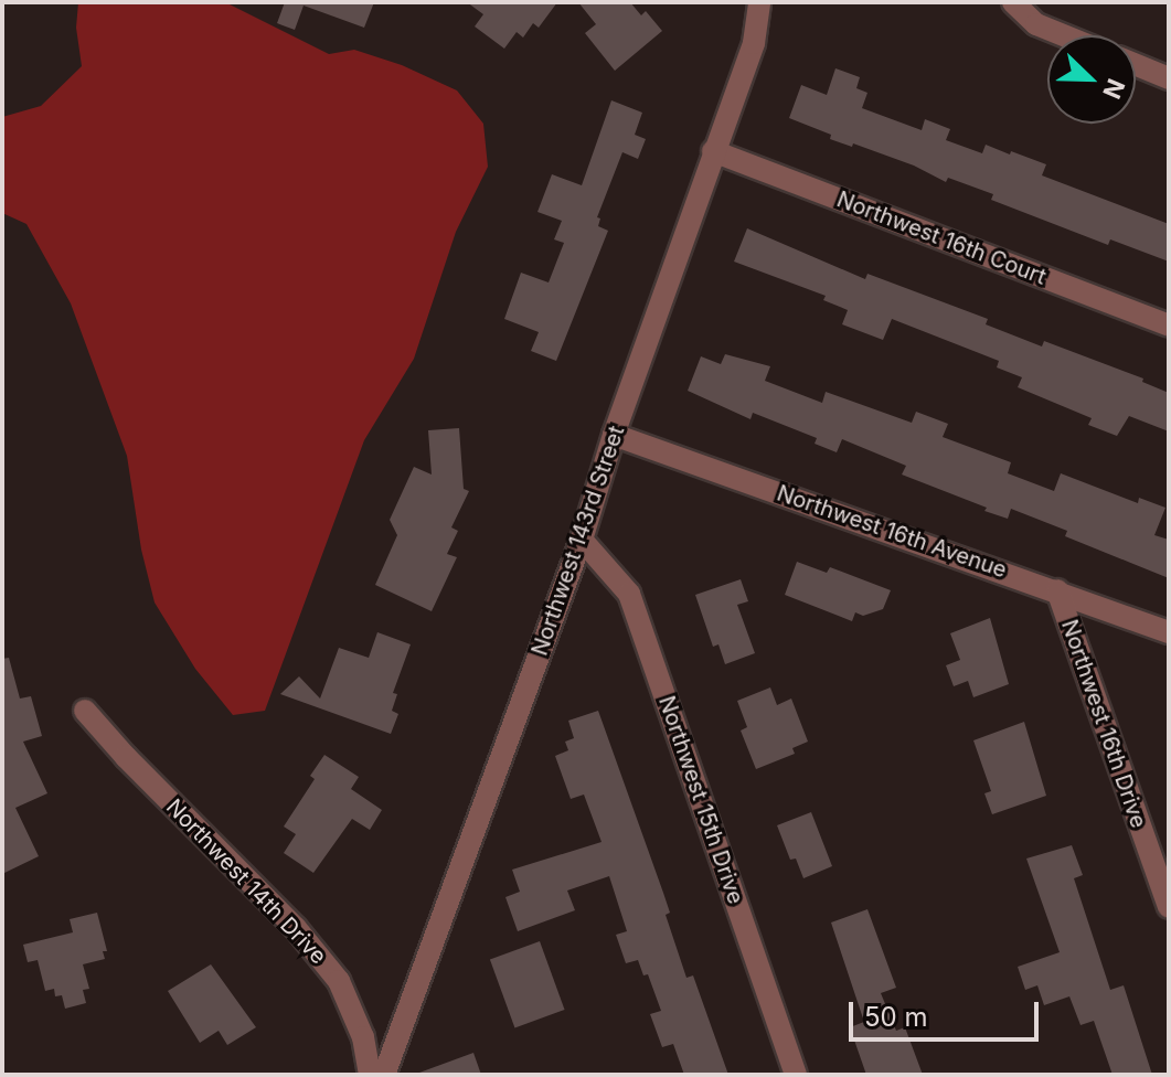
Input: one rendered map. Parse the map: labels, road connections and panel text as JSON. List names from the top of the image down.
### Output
{
  "streets": {
    "street": [
      "Northwest 16th Court",
      "Northwest 16th Avenue",
      "Northwest 143rd Street",
      "Northwest 16th Drive",
      "Northwest 15th Drive",
      "Northwest 14th Drive"
    ]
  },
  "crossings": [
    ["Northwest 16th Court", "Northwest 143rd Street"],
    ["Northwest 16th Avenue", "Northwest 143rd Street"],
    ["Northwest 16th Avenue", "Northwest 16th Drive"],
    ["Northwest 143rd Street", "Northwest 15th Drive"]
  ],
  "scale_bar": "50 m",
  "north": "bottom right"
}
